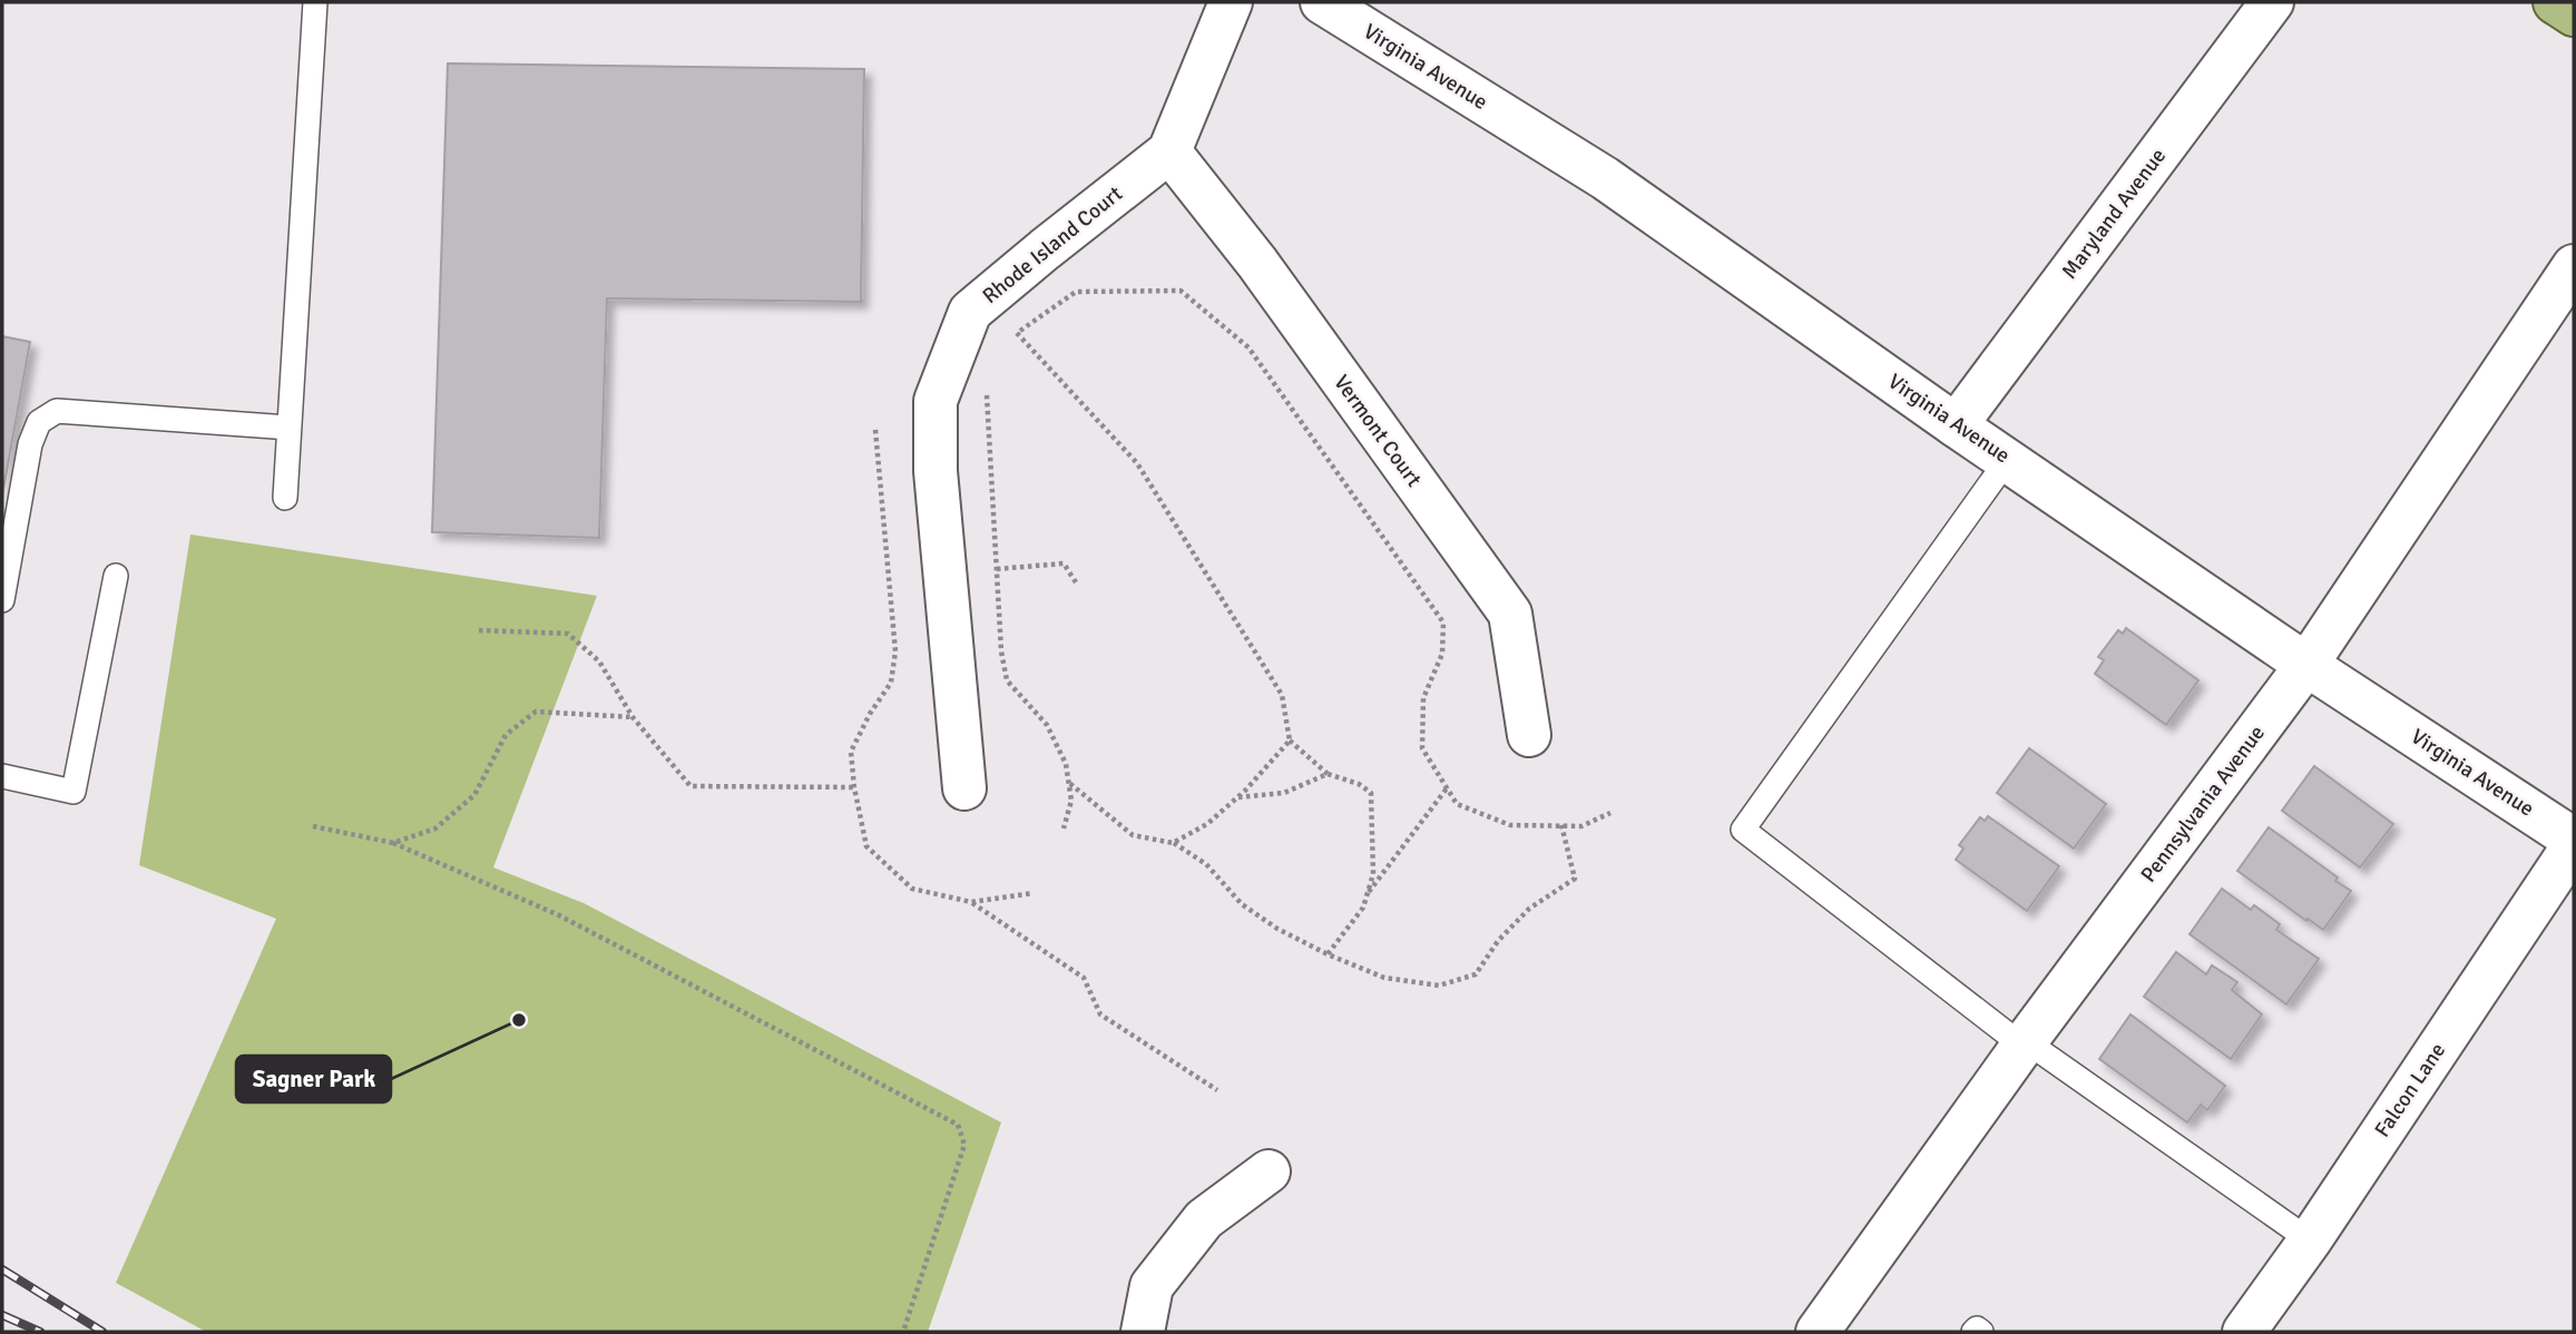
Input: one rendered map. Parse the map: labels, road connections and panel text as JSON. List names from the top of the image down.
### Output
{
  "streets": {
    "street": [
      "Virginia Avenue",
      "Maryland Avenue",
      "Rhode Island Court",
      "Vermont Court",
      "Pennsylvania Avenue",
      "Falcon Lane"
    ]
  },
  "crossings": [
    ["Virginia Avenue", "Maryland Avenue"],
    ["Virginia Avenue", "Pennsylvania Avenue"],
    ["Virginia Avenue", "Falcon Lane"],
    ["Rhode Island Court", "Vermont Court"]
  ],
  "places": ["Sagner Park"]
}
